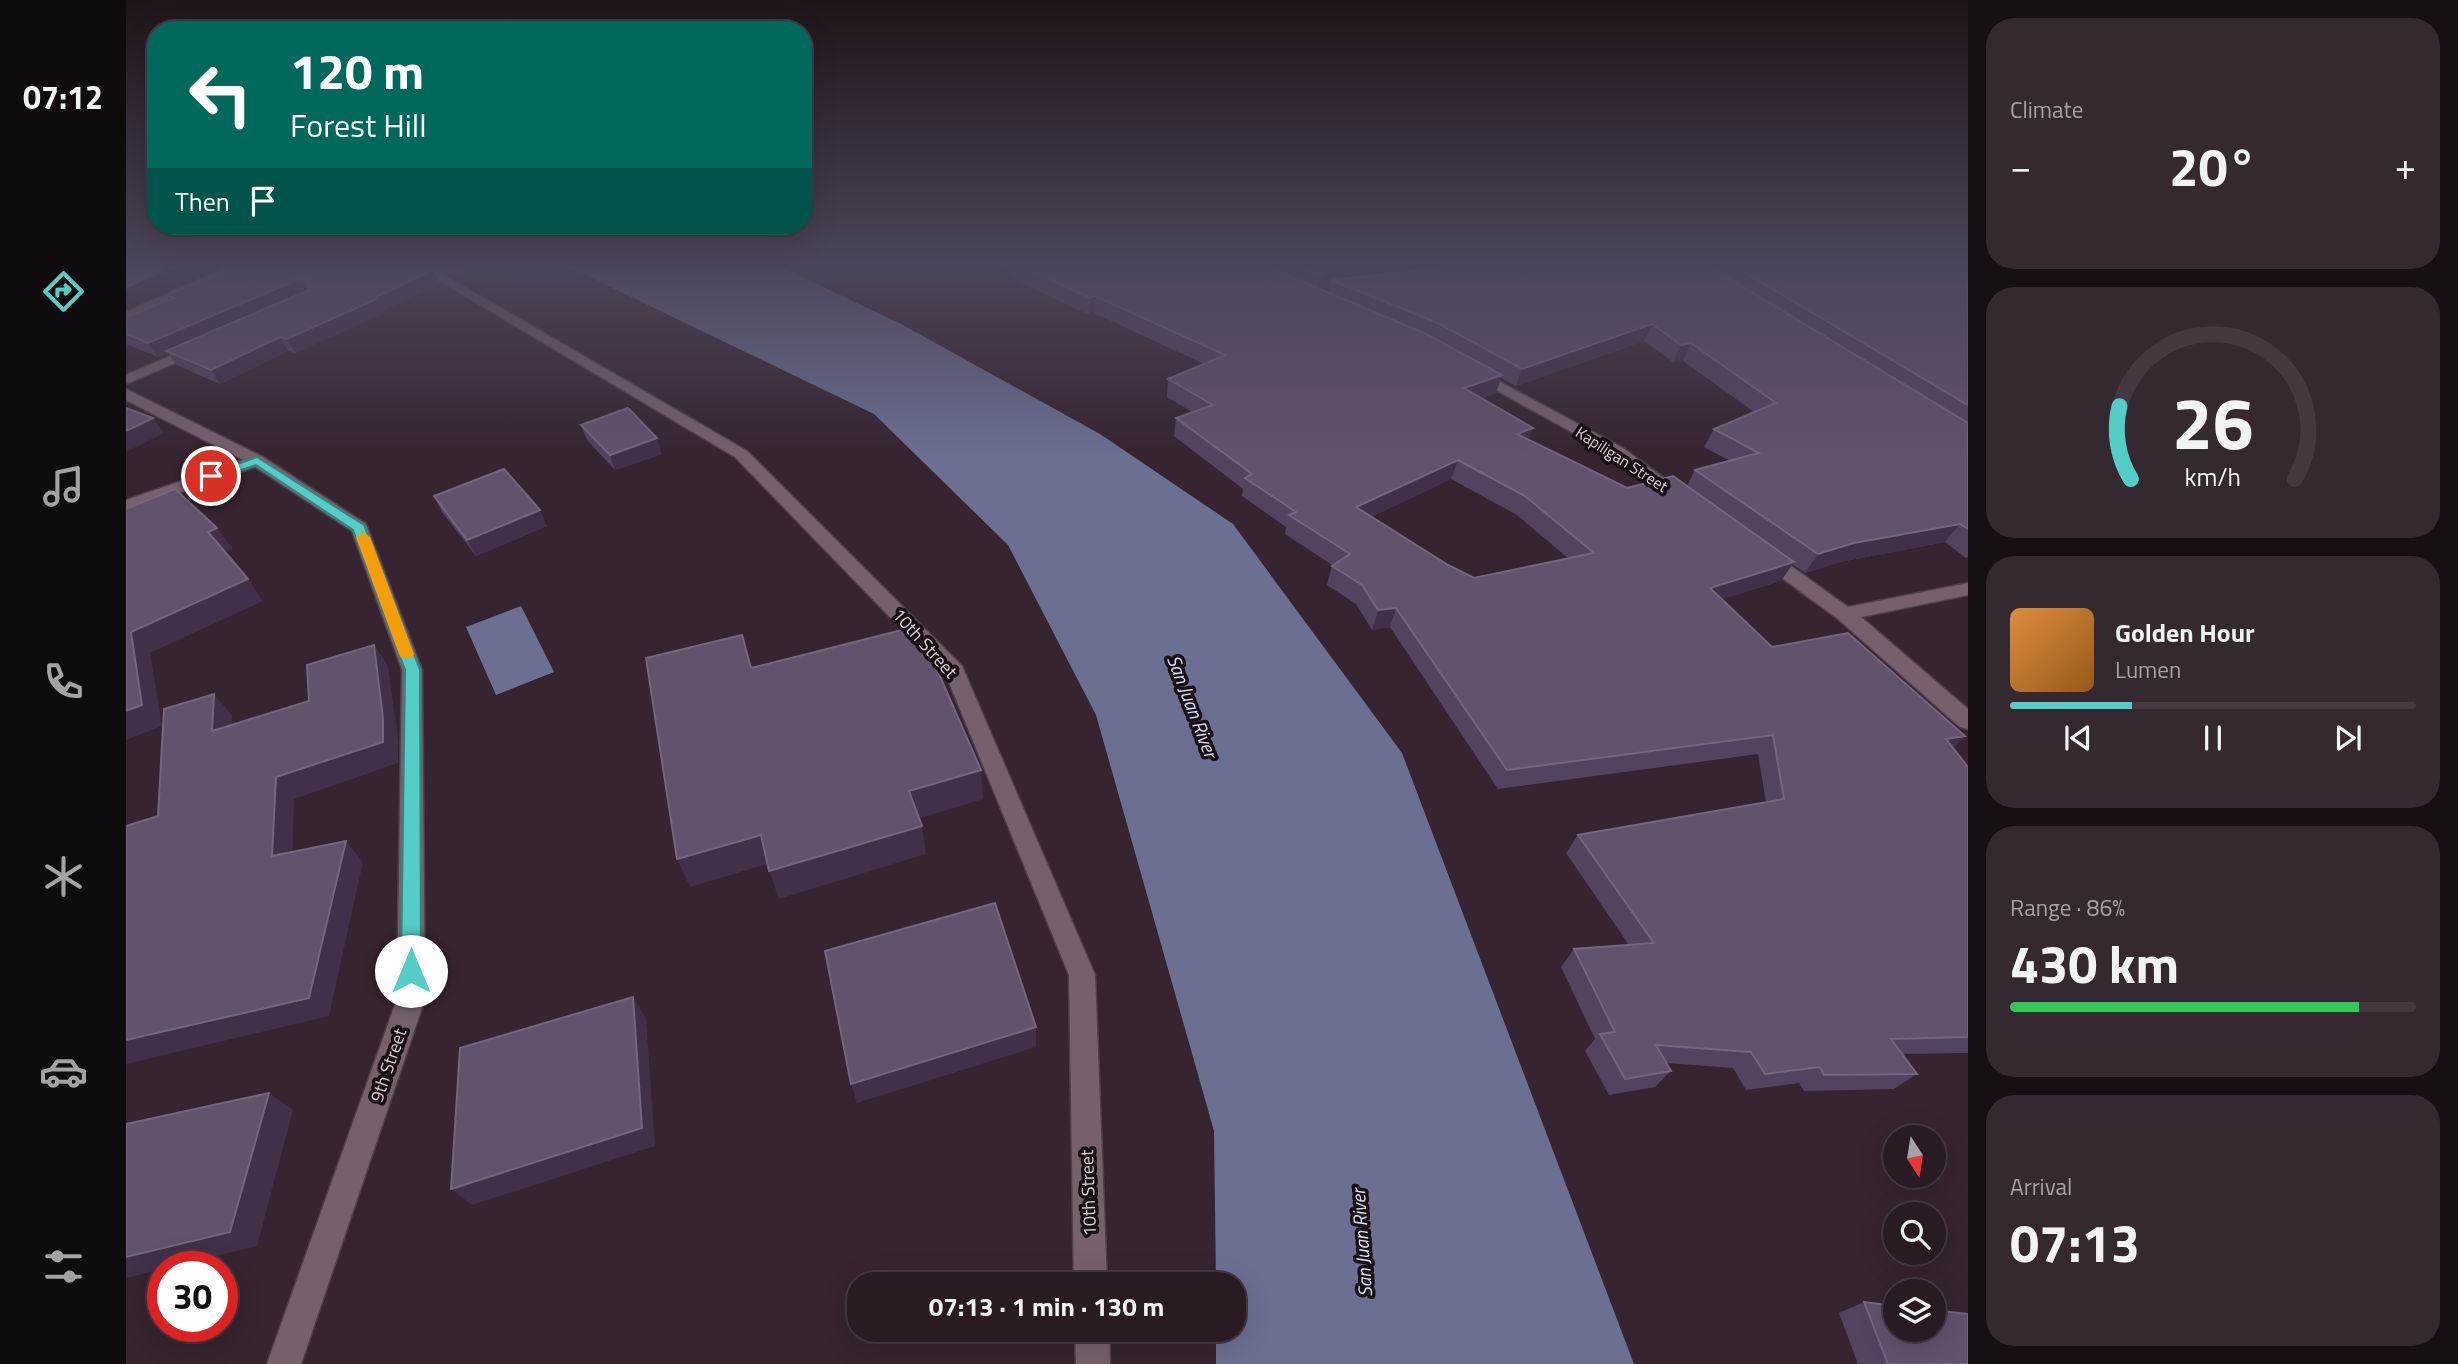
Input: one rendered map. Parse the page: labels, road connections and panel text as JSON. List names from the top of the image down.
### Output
{
  "streets": {
    "street": ["Kapiligan Street", "10th Street", "9th Street"]
  },
  "water": ["San Juan River"],
  "north": "bottom",
  "page": {
    "tabs": "07:12",
    "tile": [
      "Climate",
      ["Range · 86%", "430 km"],
      ["Arrival", "07:13"]
    ],
    "turn": ["120 m", "Forest Hill"],
    "heat": ["−", "20°", "+"],
    "then": "Then",
    "song": ["Golden Hour", "Lumen"],
    "limit": "30",
    "trip": "07:13 · 1 min · 130 m",
    "gauge": ["26", "km/h"]
  }
}
